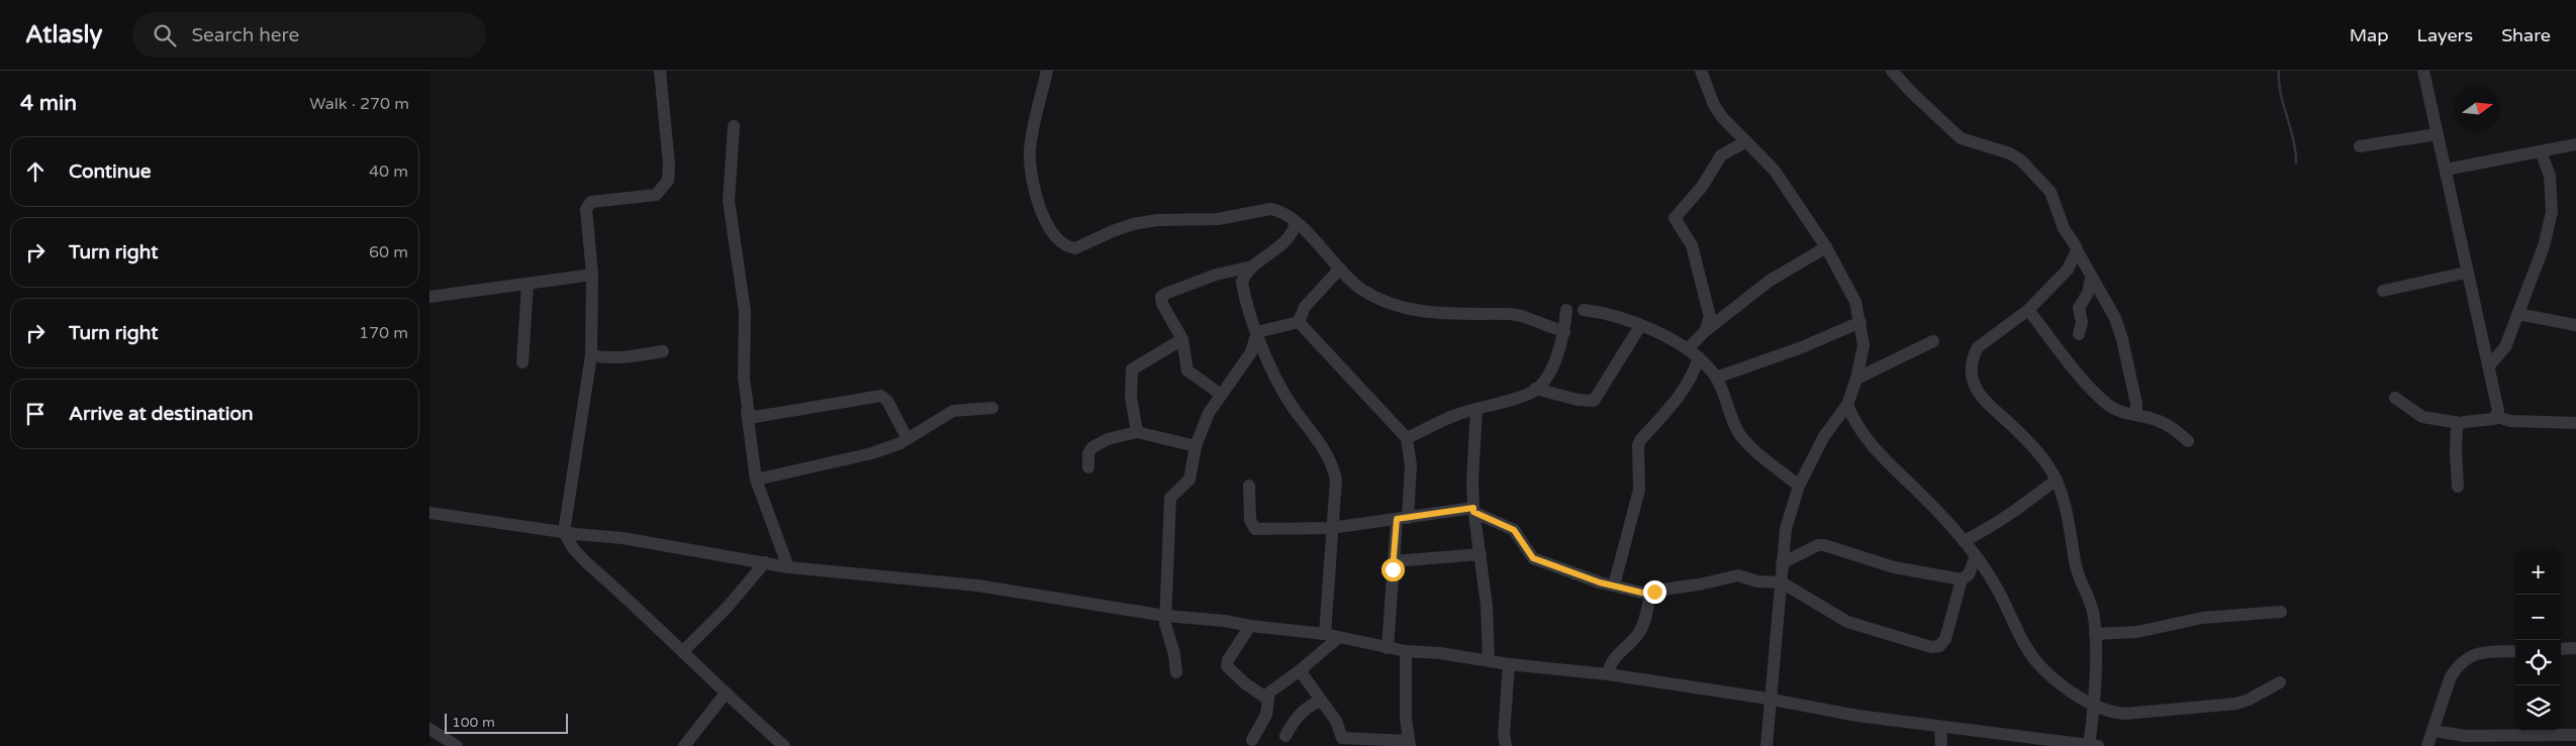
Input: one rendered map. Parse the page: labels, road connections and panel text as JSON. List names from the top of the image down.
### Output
{
  "scale_bar": "100 m",
  "north": "right",
  "page": {
    "header": "Atlasly",
    "search": "Search here",
    "nav": ["Map", "Layers", "Share"],
    "heading": ["4 min", "Walk · 270 m"],
    "list": [
      ["Continue", "40 m"],
      ["Turn right", "60 m"],
      ["Turn right", "170 m"],
      "Arrive at destination"
    ],
    "map_buttons": ["+", "−"],
    "scale": "100 m"
  }
}
